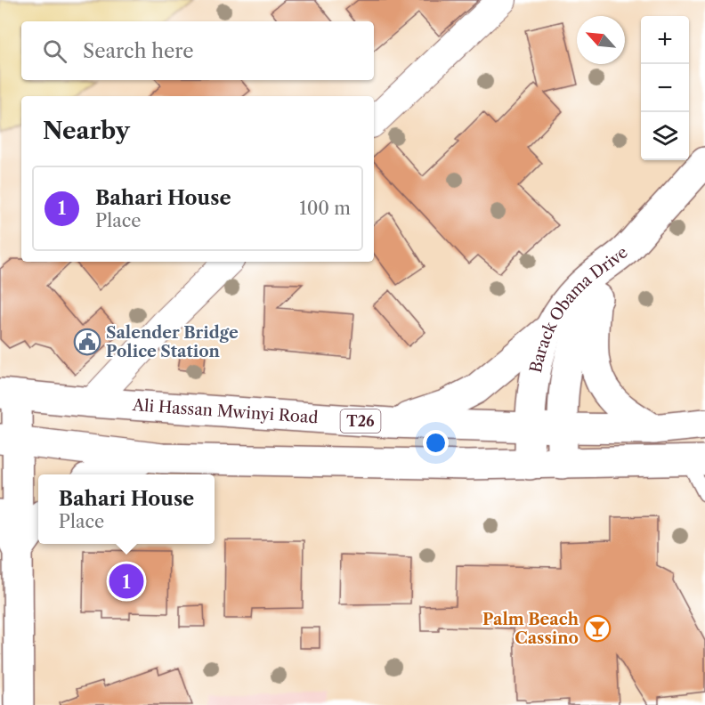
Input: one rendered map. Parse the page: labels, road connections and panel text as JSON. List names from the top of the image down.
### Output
{
  "streets": {
    "main road": ["Barack Obama Drive", "Ali Hassan Mwinyi Road", "T26"]
  },
  "crossings": [
    ["Barack Obama Drive", "Ali Hassan Mwinyi Road"]
  ],
  "places": {
    "public building": ["Salender Bridge Police Station"],
    "bar": ["Palm Beach Cassino"]
  },
  "north": "top left",
  "page": {
    "map_buttons": ["+", "−"],
    "search": "Search here",
    "heading": "Nearby",
    "list": [
      {
        "mark": "1",
        "name": "Bahari House",
        "note": "Place",
        "value": "100 m"
      }
    ],
    "popup": ["Bahari House", "Place"],
    "pins": "1"
  }
}
